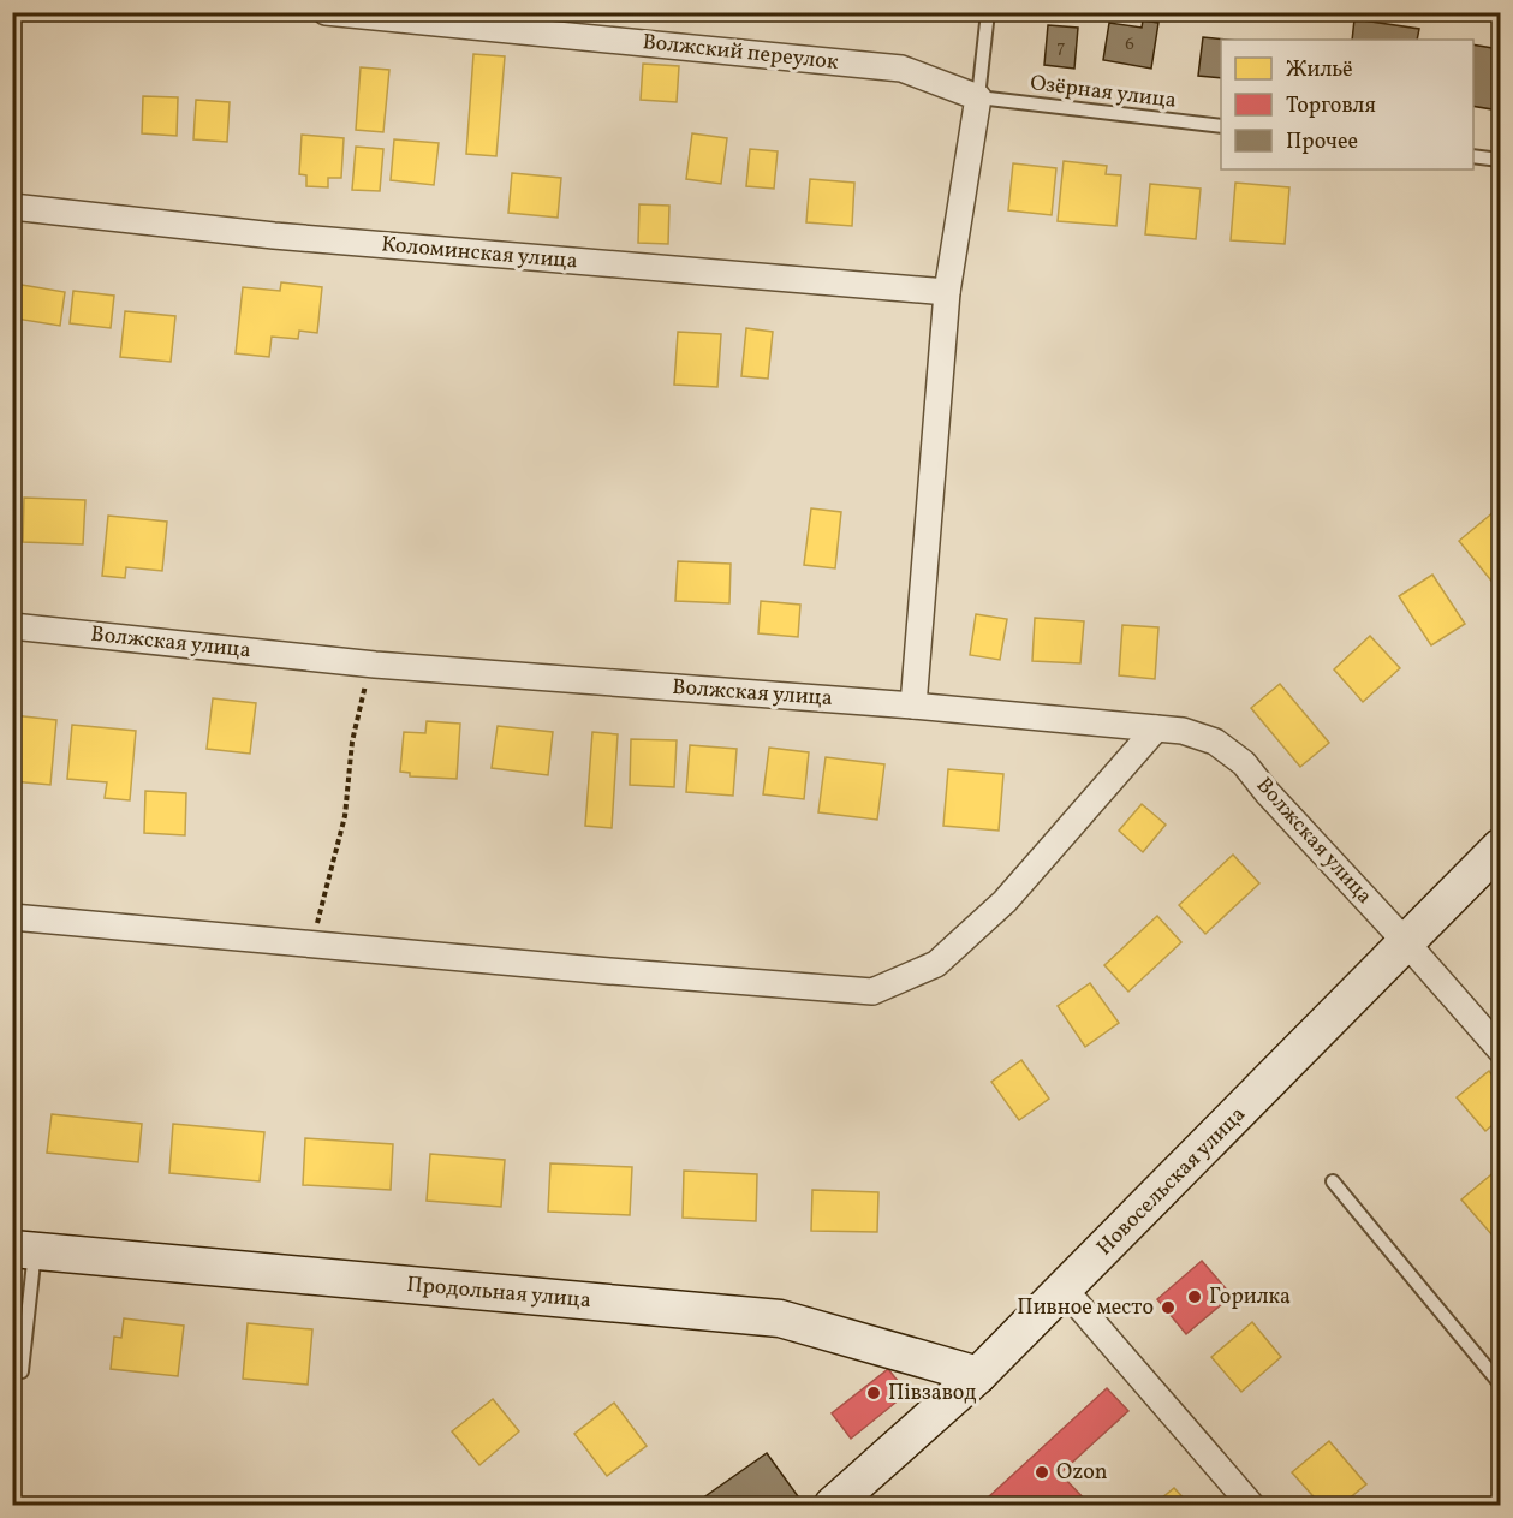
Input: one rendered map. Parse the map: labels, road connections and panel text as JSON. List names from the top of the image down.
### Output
{
  "streets": {
    "street": [
      "Волжский переулок",
      "Коломинская улица",
      "Волжская улица",
      "Новосельская улица",
      "Продольная улица"
    ],
    "lane": ["Озёрная улица"]
  },
  "crossings": [
    ["Волжский переулок", "Озёрная улица"],
    ["Волжская улица", "Новосельская улица"],
    ["Новосельская улица", "Продольная улица"]
  ],
  "places": [
    "Горилка",
    "Пивное место",
    "Пiвзавод",
    "Ozon"
  ],
  "house_numbers": ["6", "7"],
  "legend": ["Жильё", "Торговля", "Прочее"]
}
